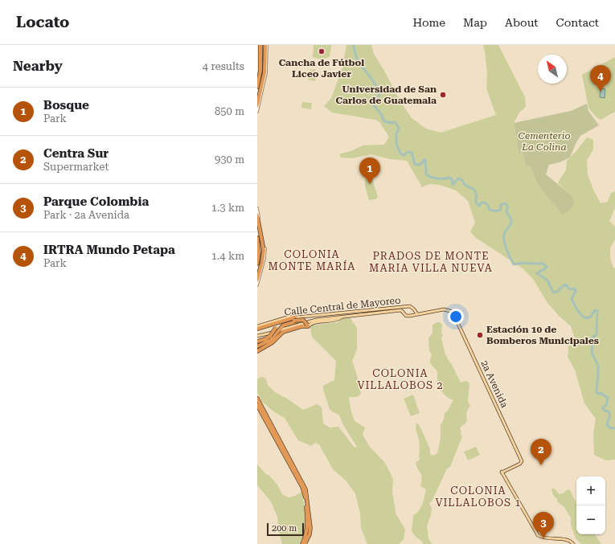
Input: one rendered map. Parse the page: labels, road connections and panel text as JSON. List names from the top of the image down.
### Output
{
  "streets": {
    "main road": ["Calle Central de Mayoreo", "2a Avenida"]
  },
  "crossings": [
    ["Calle Central de Mayoreo", "2a Avenida"]
  ],
  "districts": [
    "COLONIA MONTE MARÍA",
    "PRADOS DE MONTE MARIA VILLA NUEVA",
    "COLONIA VILLALOBOS 2",
    "COLONIA VILLALOBOS 1"
  ],
  "parks": ["Cementerio La Colina"],
  "places": ["Cancha de Fútbol Liceo Javier", "Universidad de San Carlos de Guatemala", "Estación 10 de Bomberos Municipales"],
  "scale_bar": "200 m",
  "north": "top left",
  "page": {
    "header": "Locato",
    "nav": [
      "Home",
      "Map",
      "About",
      "Contact"
    ],
    "heading": ["Nearby", "4 results"],
    "pins": [
      "4",
      "1",
      "2",
      "3"
    ],
    "list": [
      {
        "mark": "1",
        "name": "Bosque",
        "note": "Park",
        "value": "850 m"
      },
      {
        "mark": "2",
        "name": "Centra Sur",
        "note": "Supermarket",
        "value": "930 m"
      },
      {
        "mark": "3",
        "name": "Parque Colombia",
        "note": "Park · 2a Avenida",
        "value": "1.3 km"
      },
      {
        "mark": "4",
        "name": "IRTRA Mundo Petapa",
        "note": "Park",
        "value": "1.4 km"
      }
    ],
    "map_buttons": ["+", "−"],
    "scale": "200 m"
  }
}
